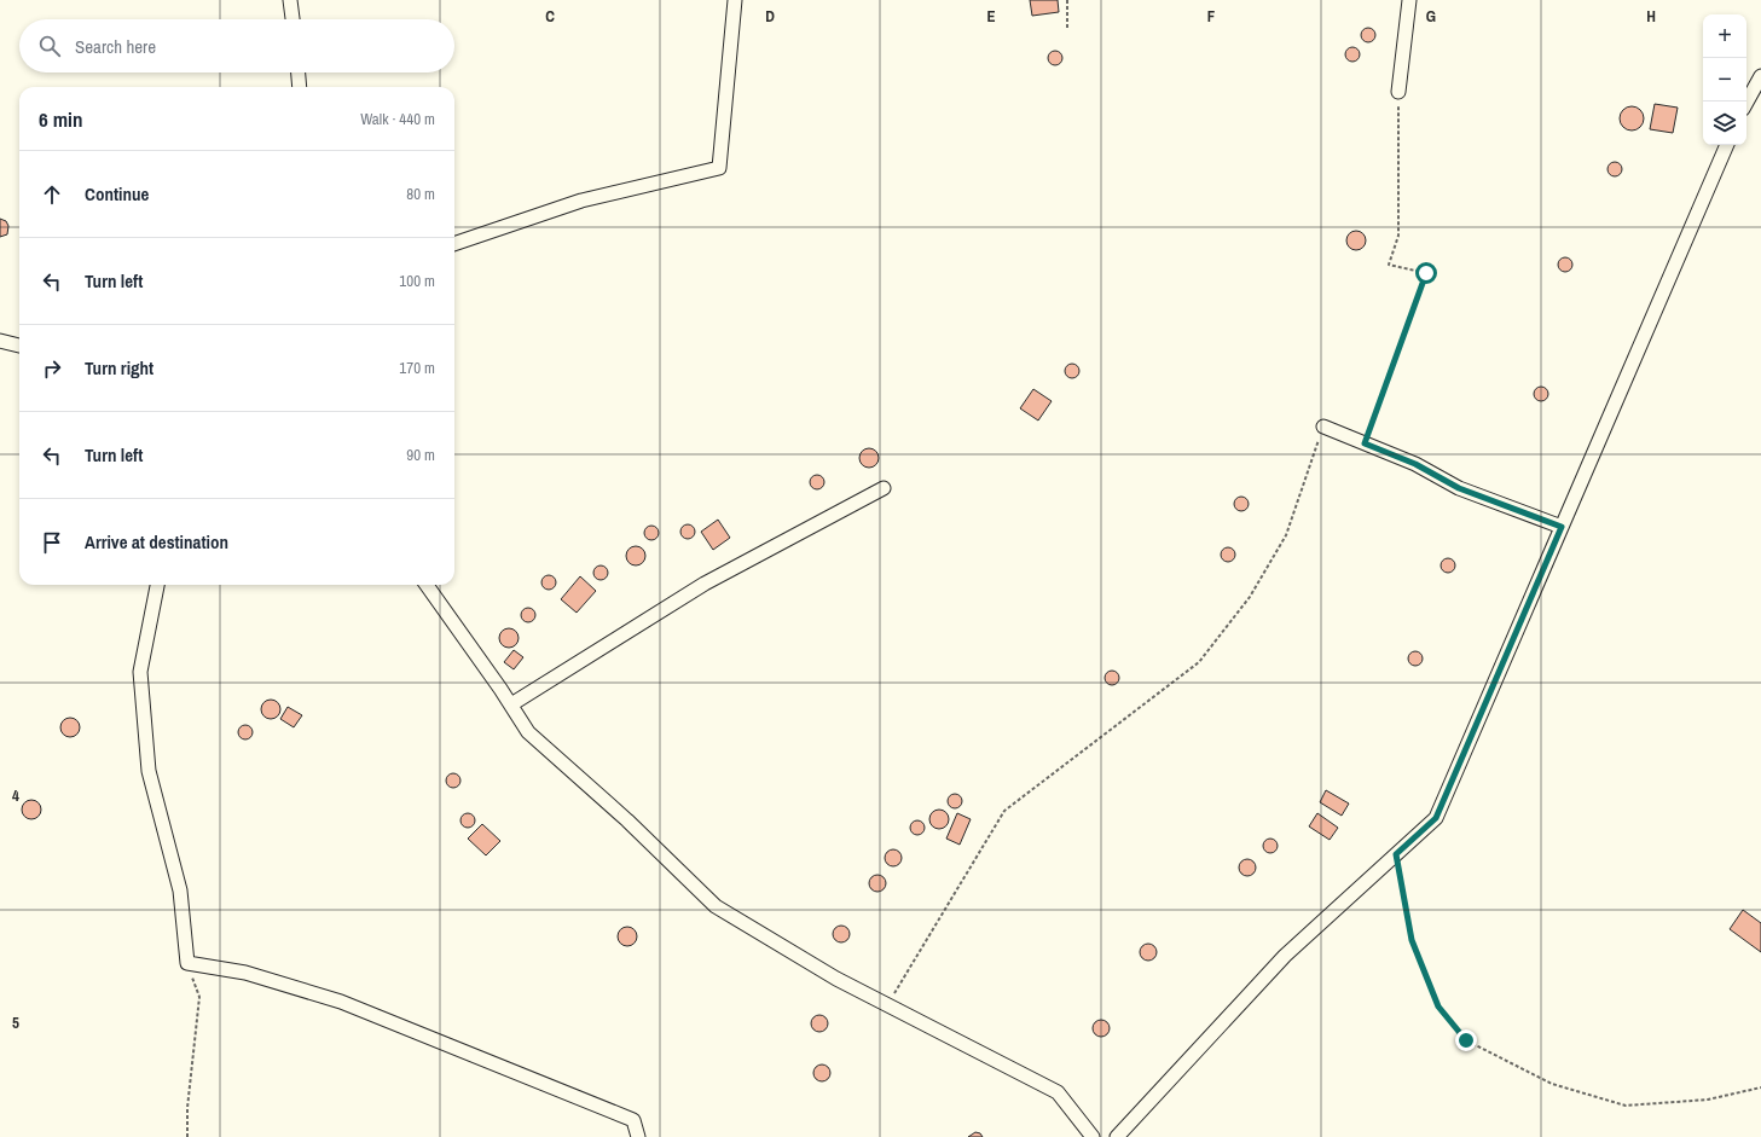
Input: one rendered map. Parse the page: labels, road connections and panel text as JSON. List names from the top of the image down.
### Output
{
  "page": {
    "map_buttons": ["+", "−"],
    "search": "Search here",
    "heading": ["6 min", "Walk · 440 m"],
    "list": [
      ["Continue", "80 m"],
      ["Turn left", "100 m"],
      ["Turn right", "170 m"],
      ["Turn left", "90 m"],
      "Arrive at destination"
    ]
  },
  "grid": {
    "columns": [
      "C",
      "D",
      "E",
      "F",
      "G",
      "H"
    ],
    "rows": ["4", "5"]
  }
}
